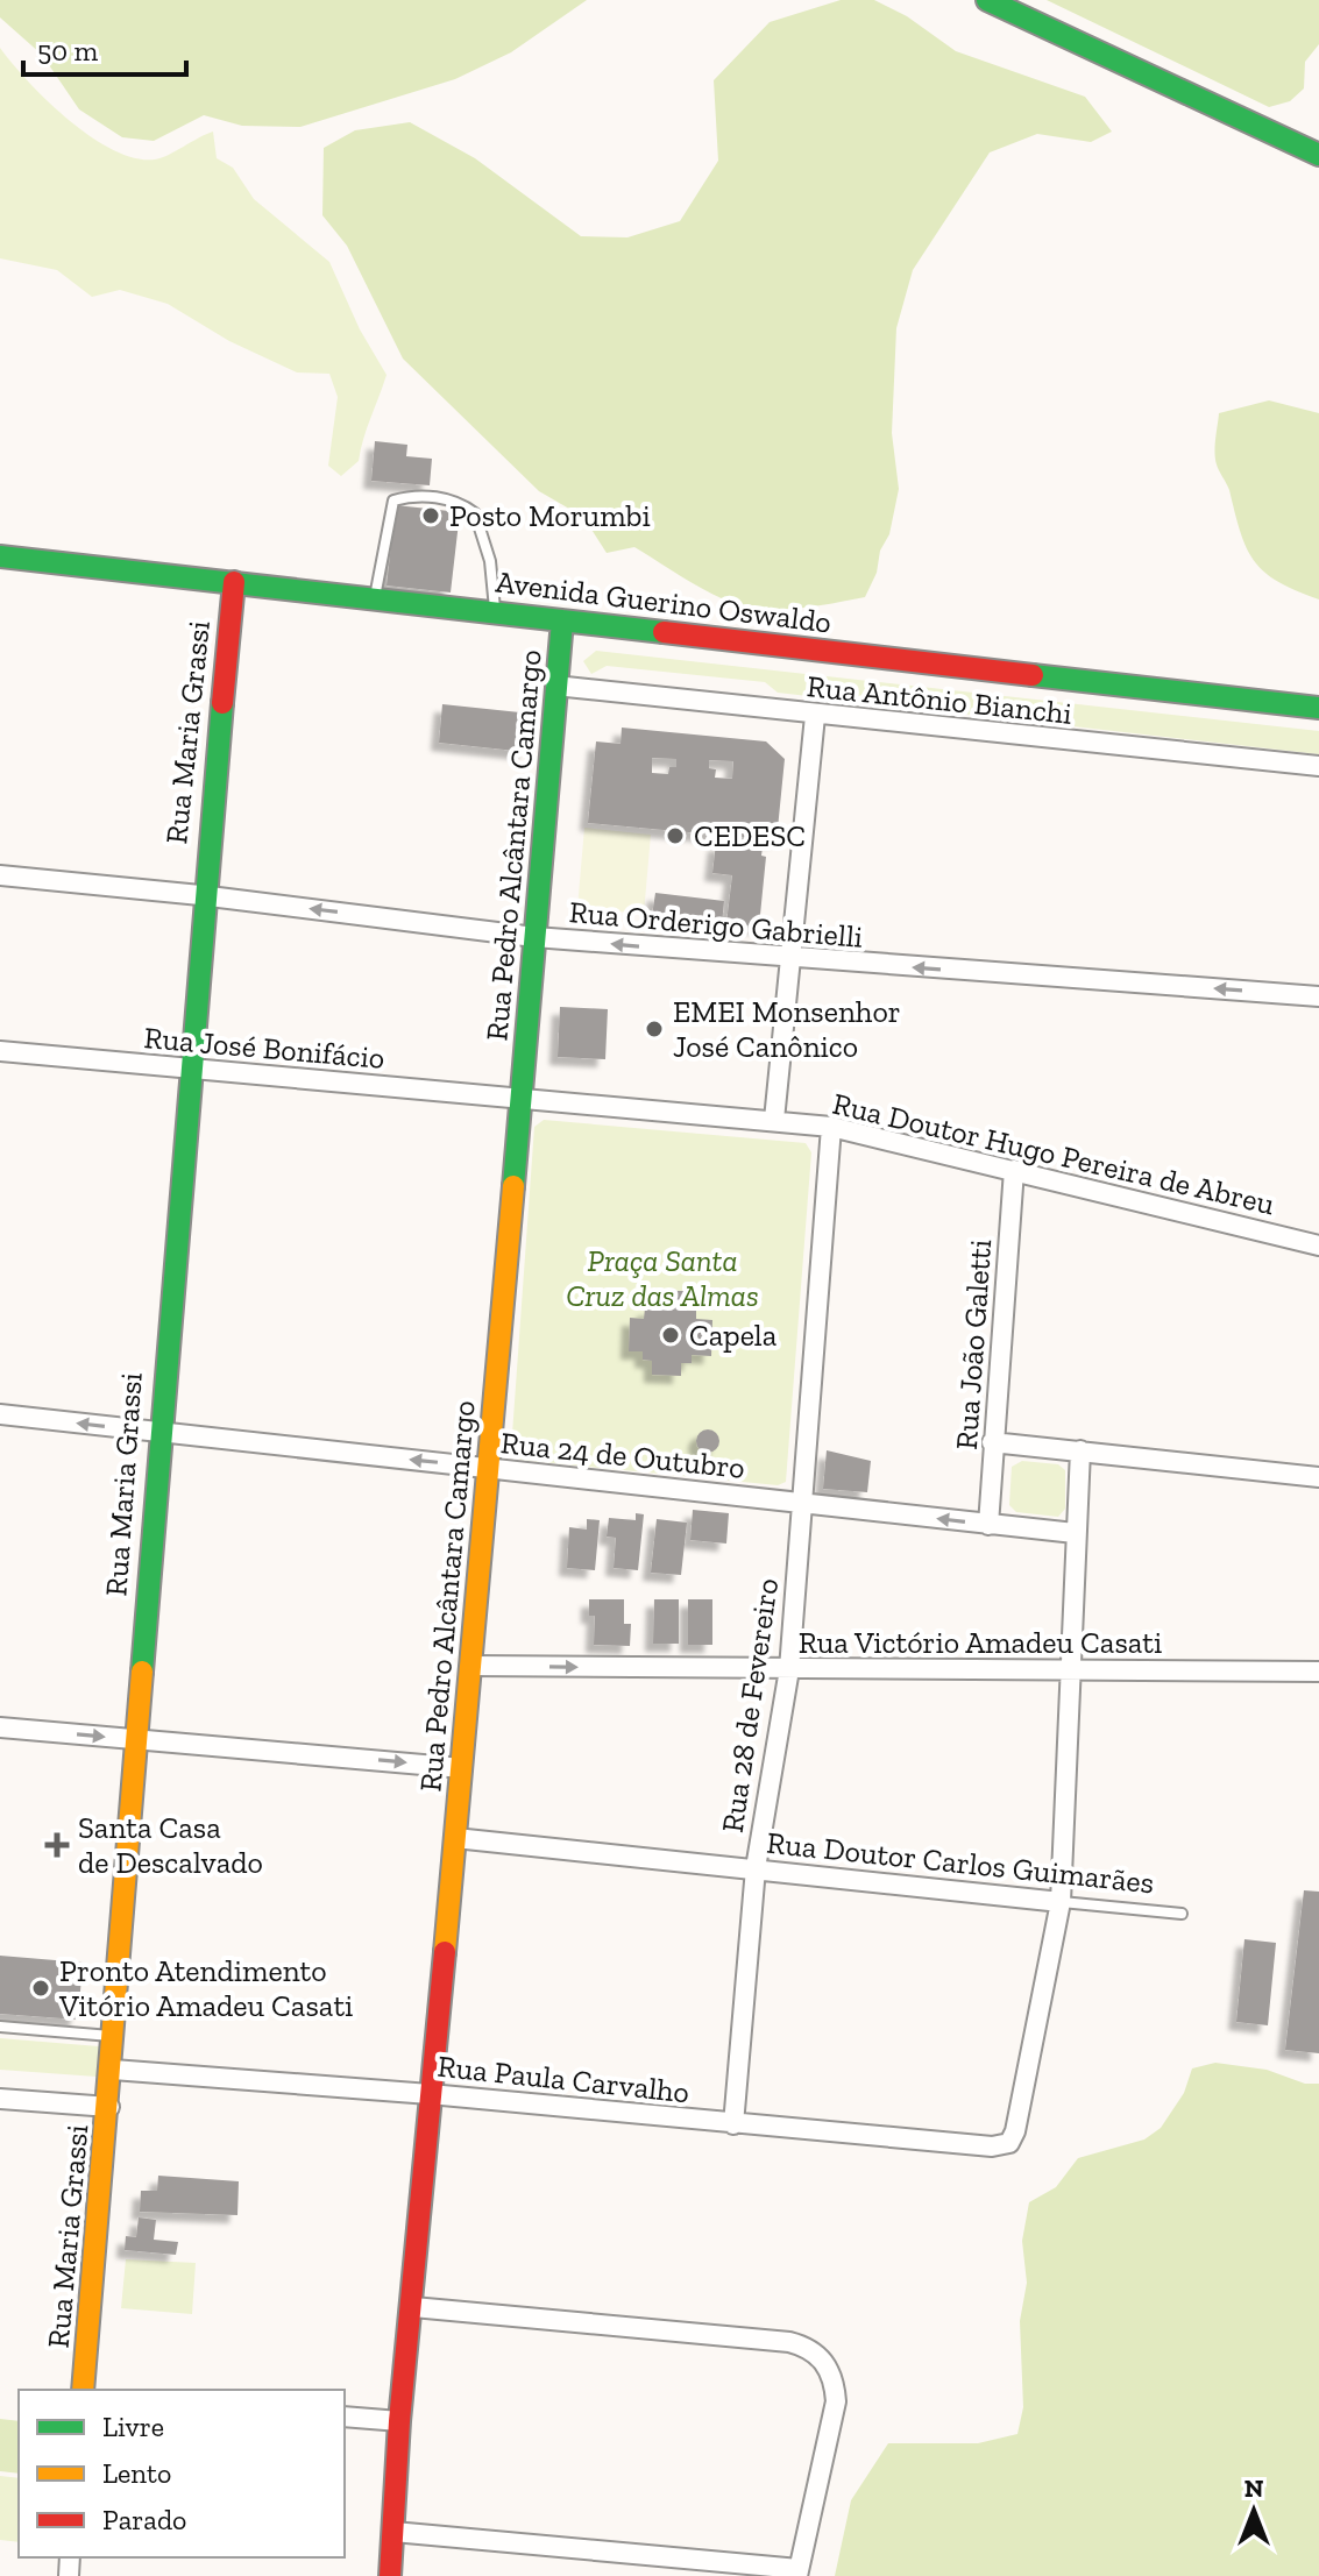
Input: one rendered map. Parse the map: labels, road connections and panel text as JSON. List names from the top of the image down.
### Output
{
  "streets": {
    "street": [
      "Avenida Guerino Oswaldo",
      "Rua Antônio Bianchi",
      "Rua Maria Grassi",
      "Rua Pedro Alcântara Camargo",
      "Rua Orderigo Gabrielli",
      "Rua José Bonifácio",
      "Rua Doutor Hugo Pereira de Abreu",
      "Rua João Galetti",
      "Rua 24 de Outubro",
      "Rua Victório Amadeu Casati",
      "Rua 28 de Fevereiro",
      "Rua Doutor Carlos Guimarães",
      "Rua Paula Carvalho"
    ]
  },
  "crossings": [
    ["Avenida Guerino Oswaldo", "Rua Maria Grassi"],
    ["Avenida Guerino Oswaldo", "Rua Pedro Alcântara Camargo"],
    ["Rua Antônio Bianchi", "Rua Pedro Alcântara Camargo"],
    ["Rua Maria Grassi", "Rua Orderigo Gabrielli"],
    ["Rua Maria Grassi", "Rua José Bonifácio"],
    ["Rua Maria Grassi", "Rua 24 de Outubro"],
    ["Rua Maria Grassi", "Rua Paula Carvalho"],
    ["Rua Pedro Alcântara Camargo", "Rua Orderigo Gabrielli"],
    ["Rua Pedro Alcântara Camargo", "Rua José Bonifácio"],
    ["Rua Pedro Alcântara Camargo", "Rua 24 de Outubro"],
    ["Rua Pedro Alcântara Camargo", "Rua Victório Amadeu Casati"],
    ["Rua Pedro Alcântara Camargo", "Rua Doutor Carlos Guimarães"],
    ["Rua Pedro Alcântara Camargo", "Rua Paula Carvalho"],
    ["Rua José Bonifácio", "Rua Doutor Hugo Pereira de Abreu"],
    ["Rua Doutor Hugo Pereira de Abreu", "Rua João Galetti"],
    ["Rua Doutor Hugo Pereira de Abreu", "Rua 28 de Fevereiro"],
    ["Rua João Galetti", "Rua 24 de Outubro"],
    ["Rua 24 de Outubro", "Rua 28 de Fevereiro"],
    ["Rua Victório Amadeu Casati", "Rua 28 de Fevereiro"],
    ["Rua 28 de Fevereiro", "Rua Doutor Carlos Guimarães"],
    ["Rua 28 de Fevereiro", "Rua Paula Carvalho"],
    ["Rua Doutor Carlos Guimarães", "Rua Paula Carvalho"]
  ],
  "one_way": ["Rua Orderigo Gabrielli", "Rua 24 de Outubro", "Rua Victório Amadeu Casati"],
  "parks": ["Praça Santa Cruz das Almas"],
  "places": {
    "other": [
      "Posto Morumbi",
      "CEDESC",
      "EMEI Monsenhor José Canônico",
      "Capela",
      "Pronto Atendimento Vitório Amadeu Casati"
    ],
    "health": ["Santa Casa de Descalvado"]
  },
  "legend": ["Livre", "Lento", "Parado"],
  "scale_bar": "50 m",
  "north": "top"
}
